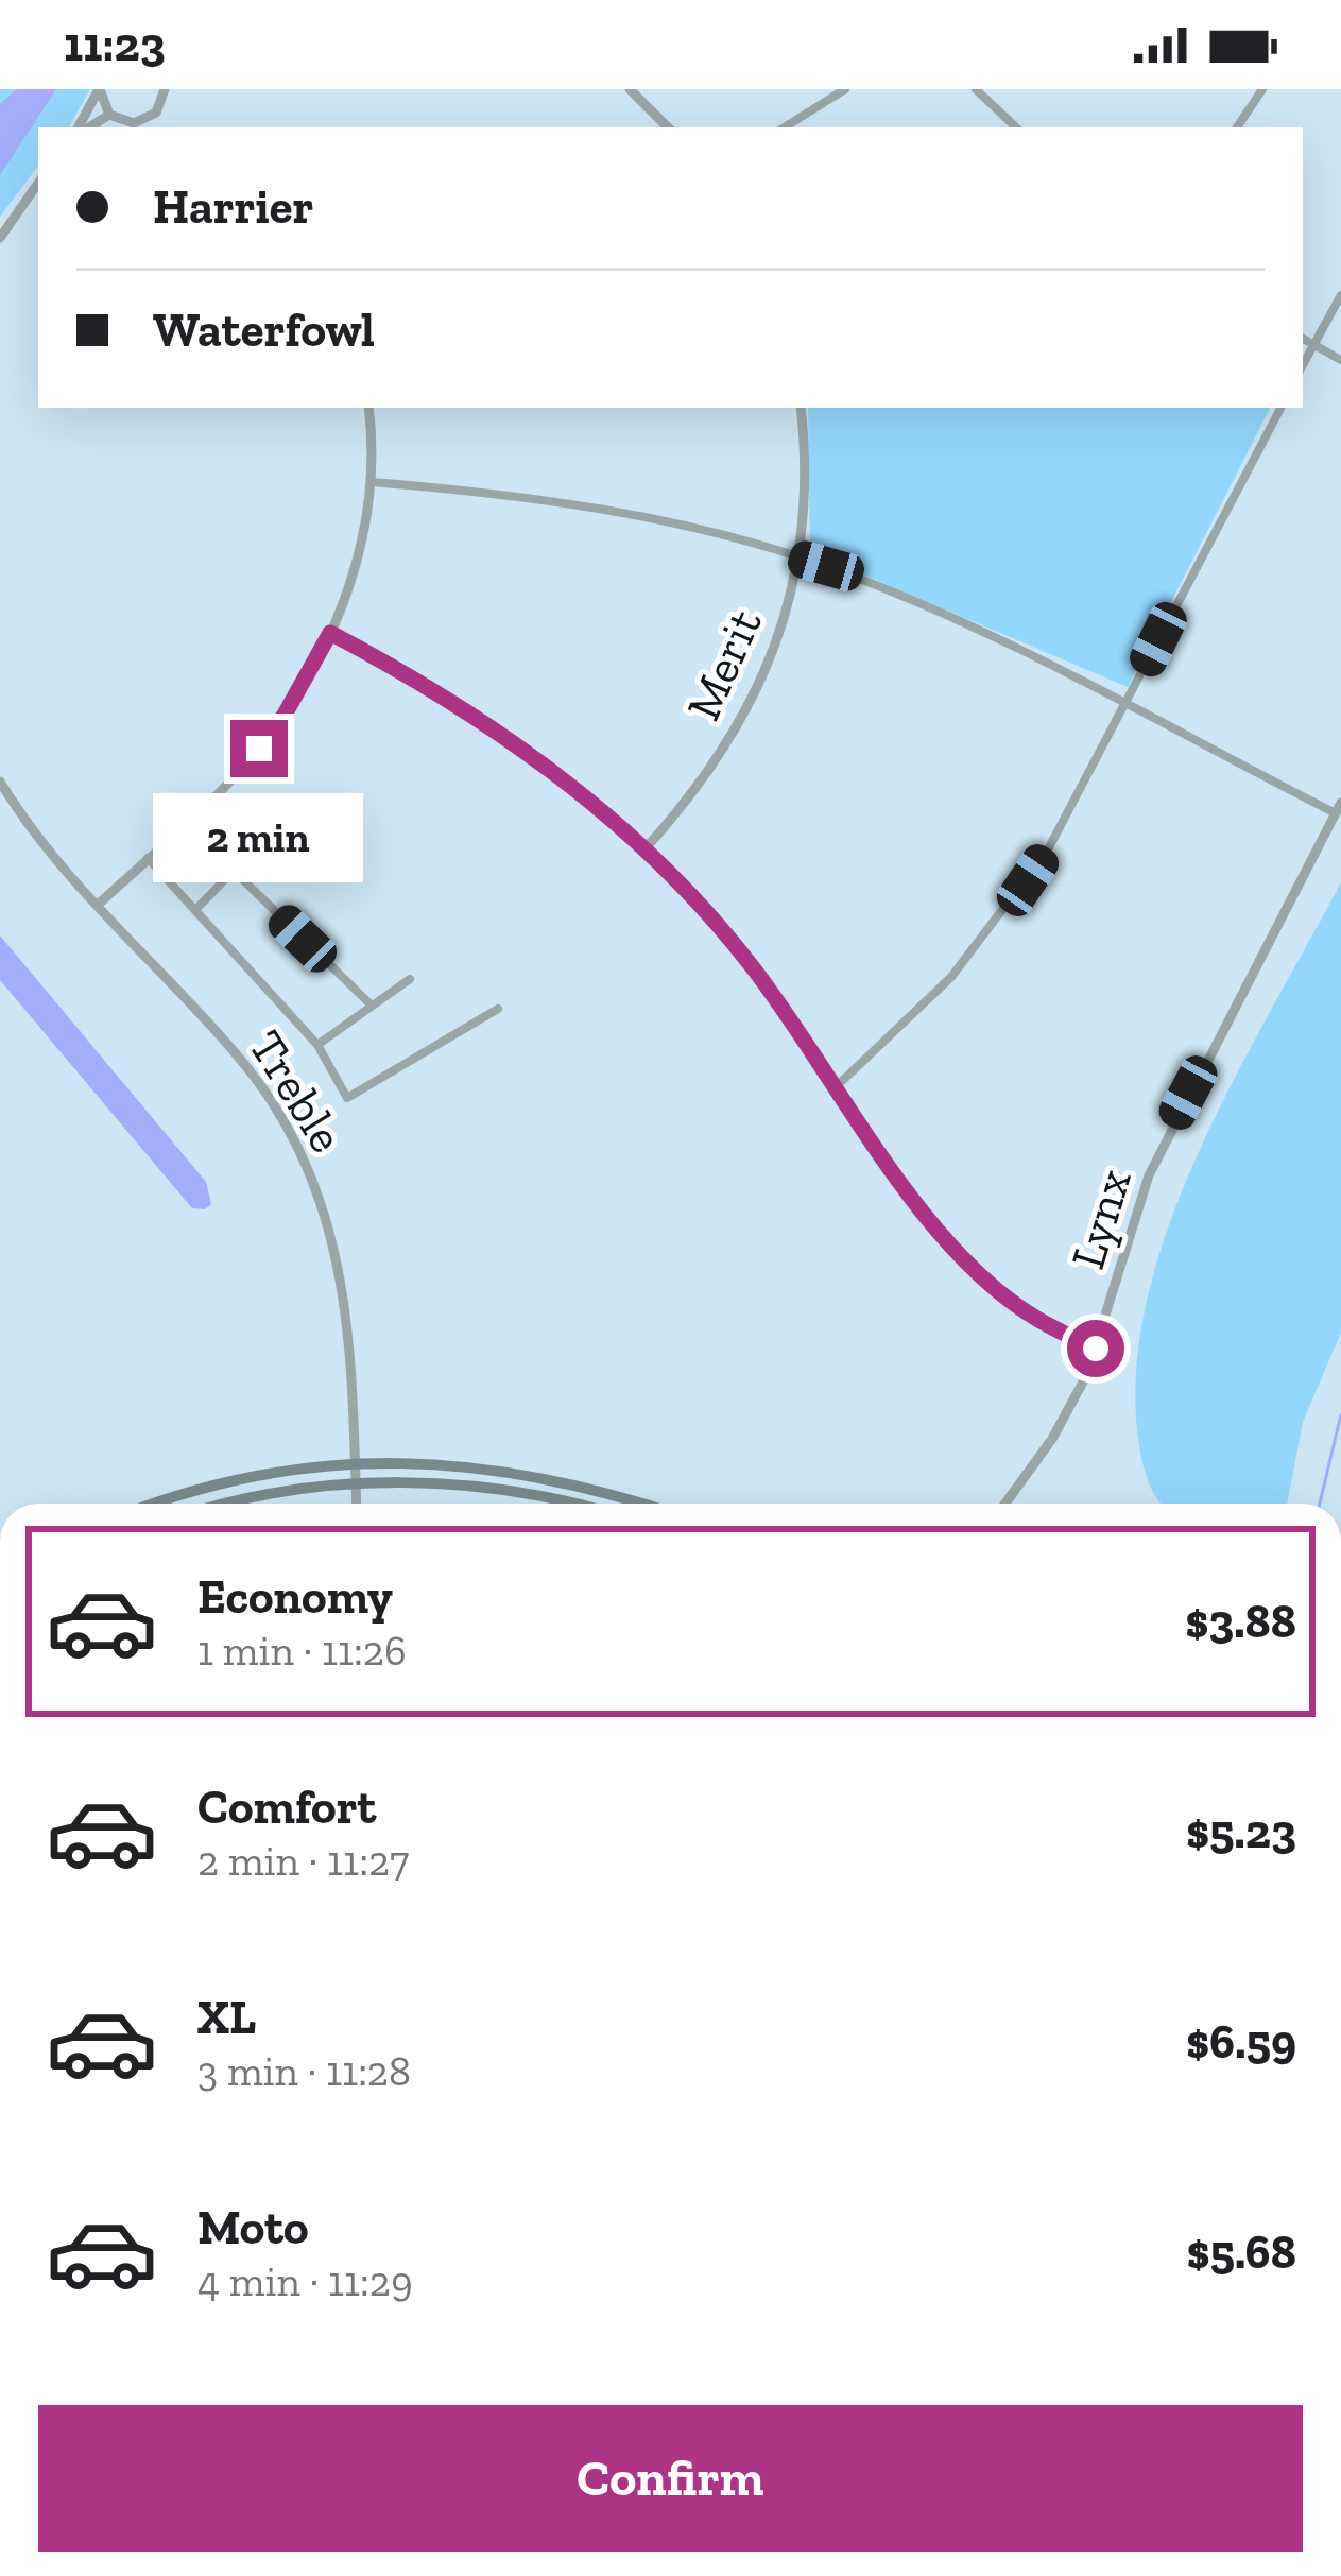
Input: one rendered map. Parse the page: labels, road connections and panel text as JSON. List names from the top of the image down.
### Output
{
  "streets": {
    "street": ["Merit", "Treble", "Lynx"]
  },
  "page": {
    "status": "11:23",
    "banner": ["Harrier", "Waterfowl"],
    "bubble": "2 min",
    "list": [
      {
        "name": "Economy",
        "note": "1 min · 11:26",
        "value": "$3.88"
      },
      {
        "name": "Comfort",
        "note": "2 min · 11:27",
        "value": "$5.23"
      },
      {
        "name": "XL",
        "note": "3 min · 11:28",
        "value": "$6.59"
      },
      {
        "name": "Moto",
        "note": "4 min · 11:29",
        "value": "$5.68"
      }
    ],
    "buttons": "Confirm"
  }
}
